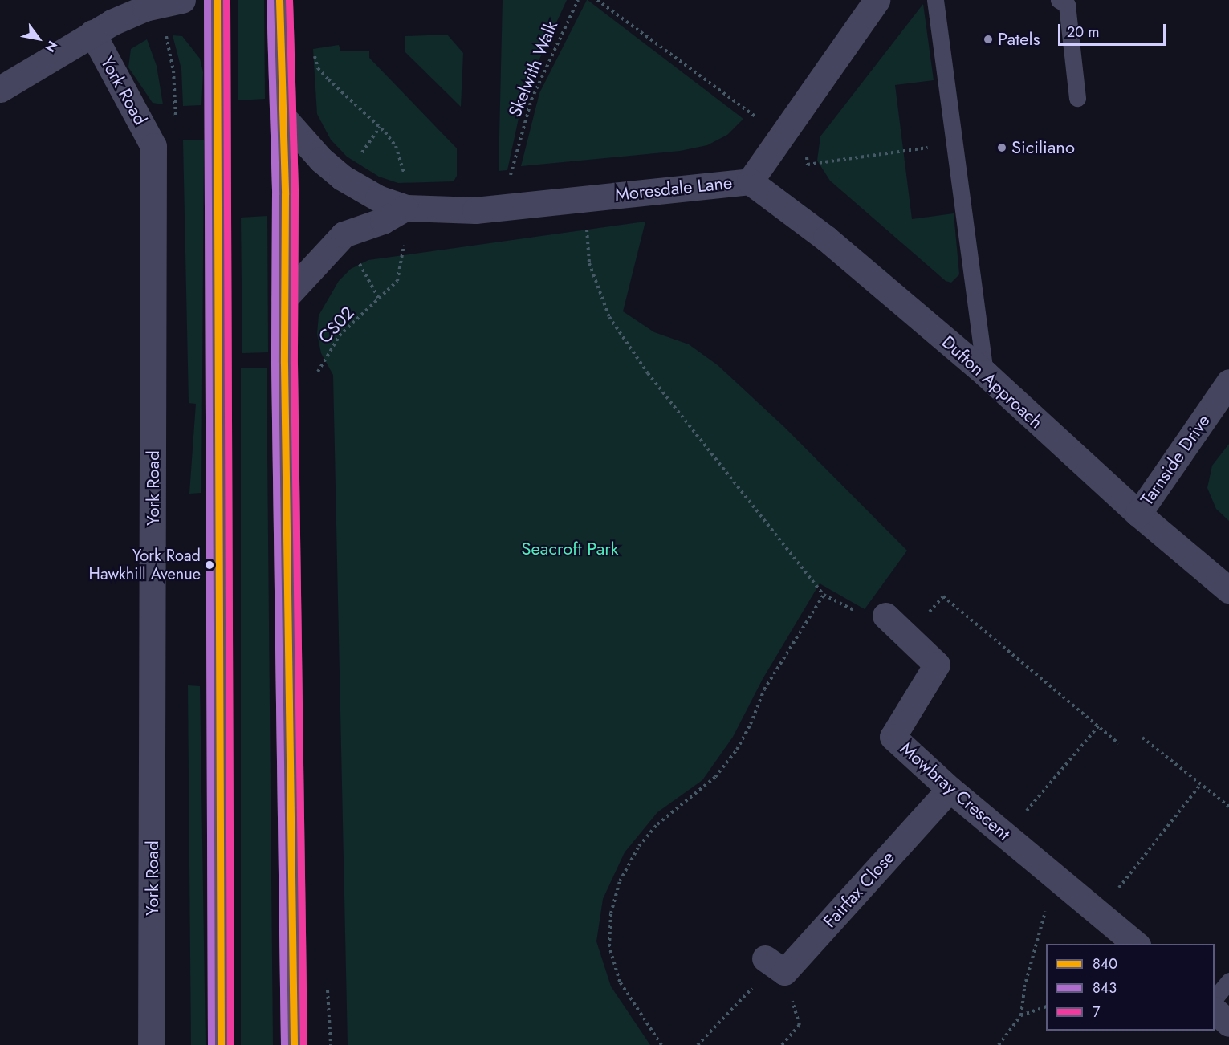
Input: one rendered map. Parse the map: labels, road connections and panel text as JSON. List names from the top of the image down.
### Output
{
  "streets": {
    "street": [
      "York Road",
      "Moresdale Lane",
      "Dufton Approach",
      "Tarnside Drive",
      "Mowbray Crescent",
      "Fairfax Close"
    ],
    "path": ["Skelwith Walk", "CS02"]
  },
  "crossings": [
    ["Moresdale Lane", "Dufton Approach"],
    ["Dufton Approach", "Tarnside Drive"],
    ["Mowbray Crescent", "Fairfax Close"]
  ],
  "parks": ["Seacroft Park"],
  "places": ["Patels", "Siciliano", "York Road Hawkhill Avenue"],
  "lines": ["transit line 840", "transit line 843", "transit line 7"],
  "legend": ["840", "843", "7"],
  "scale_bar": "20 m",
  "north": "bottom right"
}
